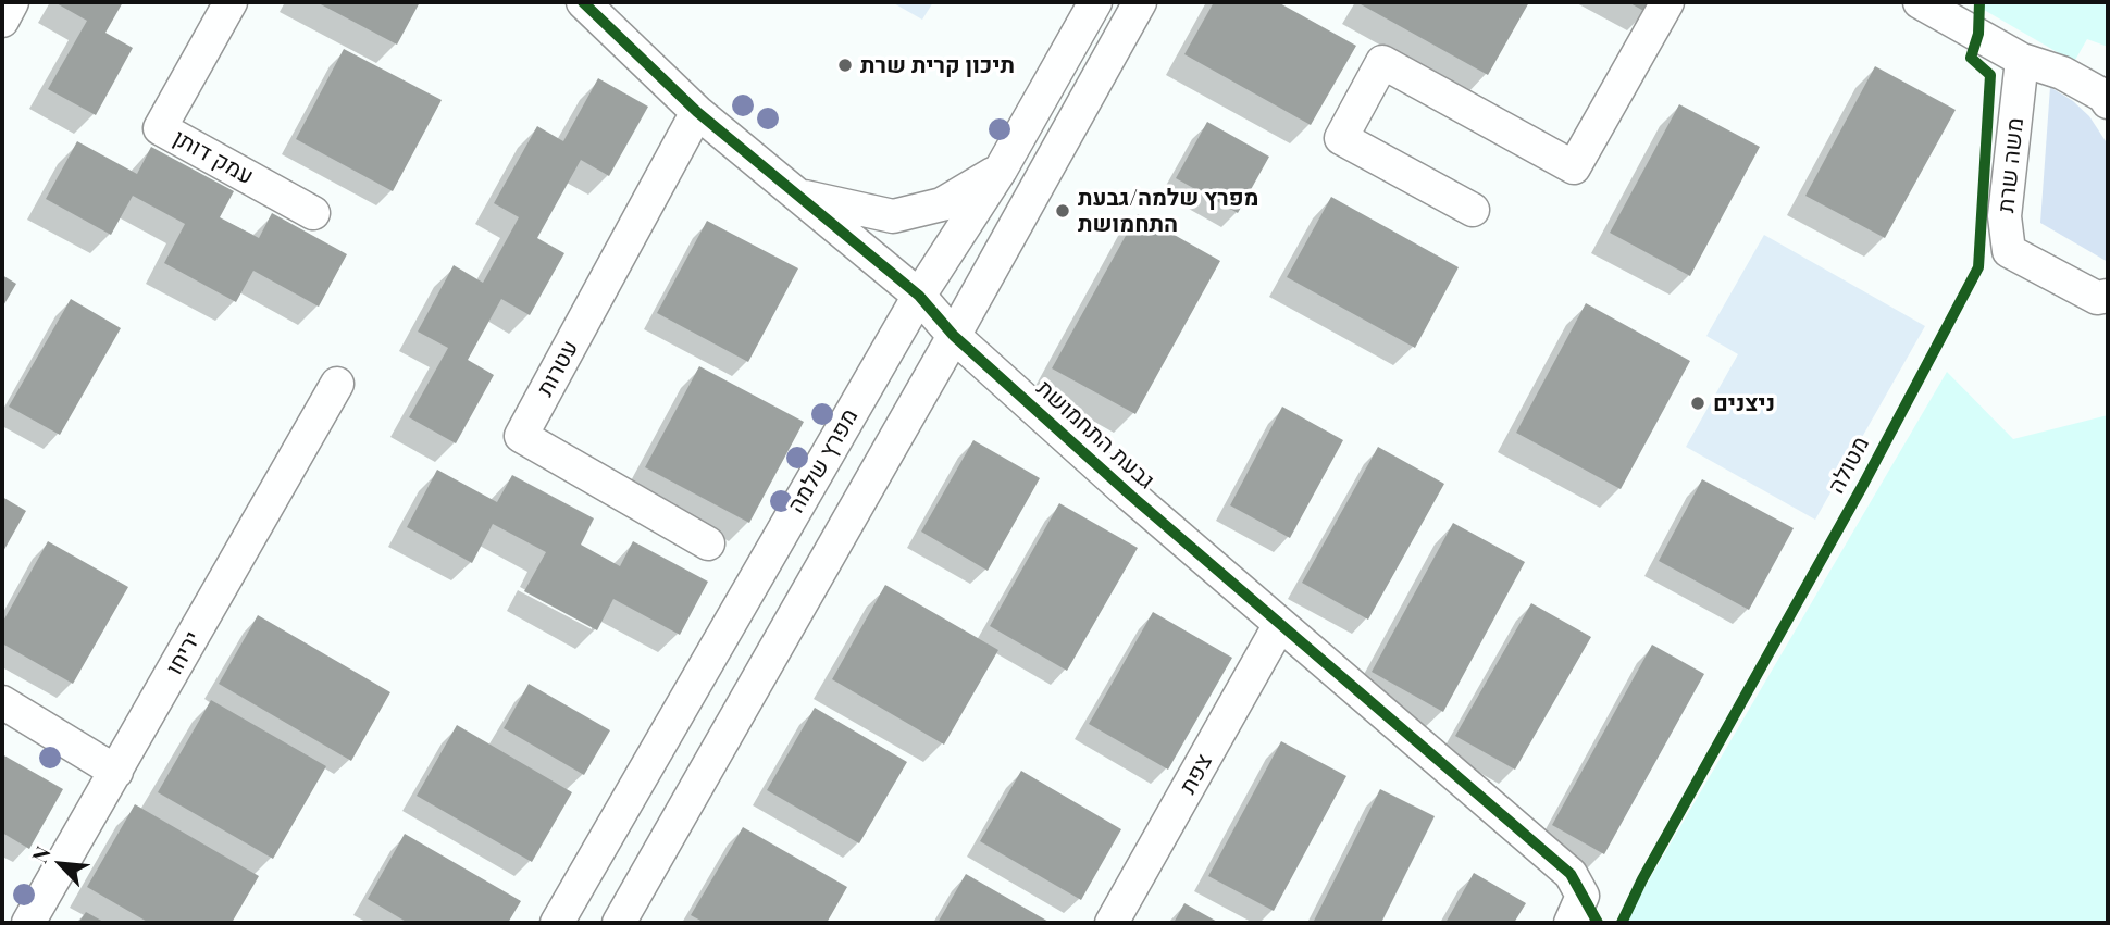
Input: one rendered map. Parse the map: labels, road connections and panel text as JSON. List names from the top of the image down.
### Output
{
  "streets": {
    "street": [
      "עמק דותן",
      "משה שרת",
      "עטרות",
      "גבעת התחמושת",
      "מפרץ שלמה",
      "יריחו",
      "צפת"
    ],
    "cycle path": ["מטולה"]
  },
  "crossings": [
    ["עטרות", "גבעת התחמושת"],
    ["גבעת התחמושת", "מפרץ שלמה"],
    ["גבעת התחמושת", "צפת"]
  ],
  "places": ["תיכון קרית שרת", "מפרץ שלמה/גבעת התחמושת", "ניצנים"],
  "north": "top left"
}
